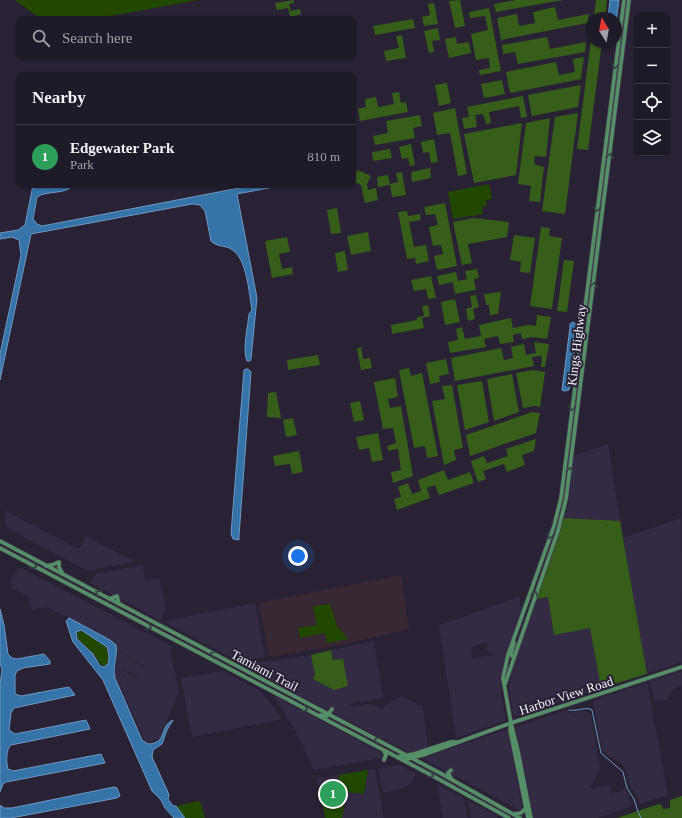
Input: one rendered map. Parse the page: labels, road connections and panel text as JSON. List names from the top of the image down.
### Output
{
  "streets": {
    "main road": ["Kings Highway", "Tamiami Trail", "Harbor View Road"]
  },
  "crossings": [
    ["Kings Highway", "Harbor View Road"],
    ["Tamiami Trail", "Harbor View Road"]
  ],
  "north": "top",
  "page": {
    "map_buttons": ["+", "−"],
    "search": "Search here",
    "heading": "Nearby",
    "list": [
      {
        "mark": "1",
        "name": "Edgewater Park",
        "note": "Park",
        "value": "810 m"
      }
    ],
    "pins": "1"
  }
}
